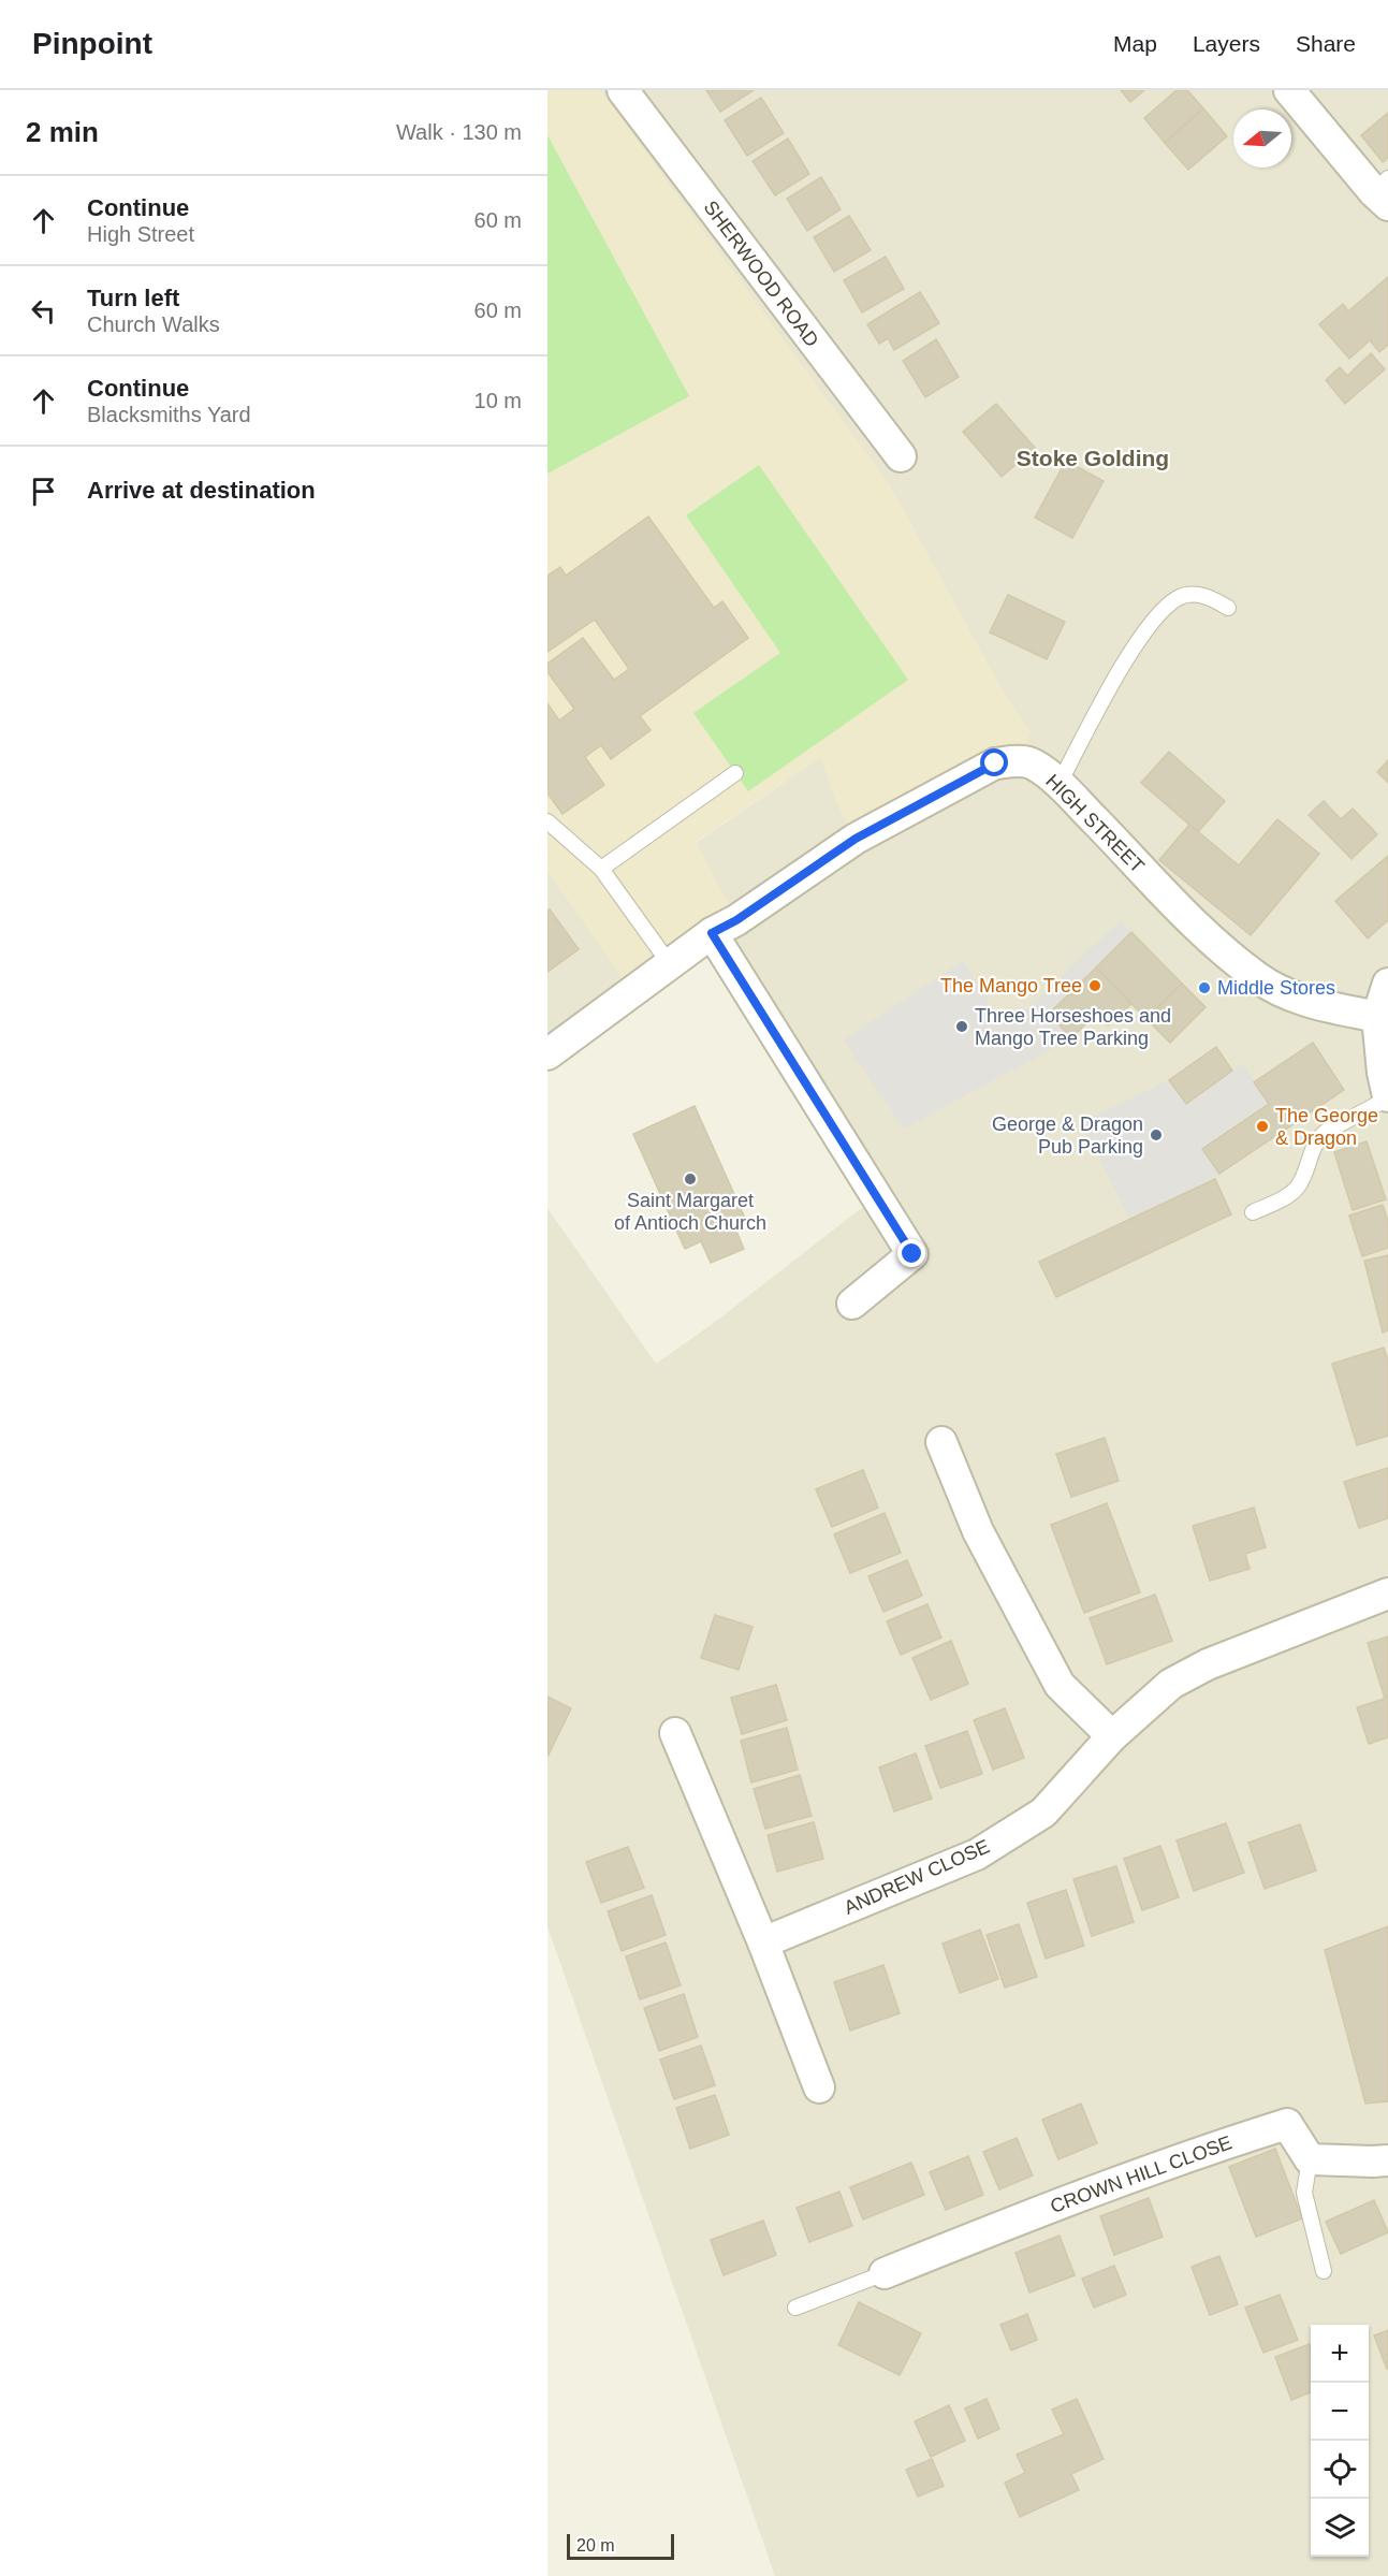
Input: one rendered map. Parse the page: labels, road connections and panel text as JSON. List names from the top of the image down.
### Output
{
  "streets": {
    "street": [
      "SHERWOOD ROAD",
      "HIGH STREET",
      "ANDREW CLOSE",
      "CROWN HILL CLOSE"
    ]
  },
  "districts": ["Stoke Golding"],
  "places": [
    "The Mango Tree",
    "Middle Stores",
    "Three Horseshoes and Mango Tree Parking",
    "The George & Dragon",
    "George & Dragon Pub Parking",
    "Saint Margaret of Antioch Church"
  ],
  "scale_bar": "20 m",
  "north": "left",
  "page": {
    "header": "Pinpoint",
    "nav": ["Map", "Layers", "Share"],
    "heading": ["2 min", "Walk · 130 m"],
    "list": [
      ["Continue", "High Street", "60 m"],
      ["Turn left", "Church Walks", "60 m"],
      ["Continue", "Blacksmiths Yard", "10 m"],
      "Arrive at destination"
    ],
    "map_buttons": ["+", "−"],
    "scale": "20 m"
  }
}
